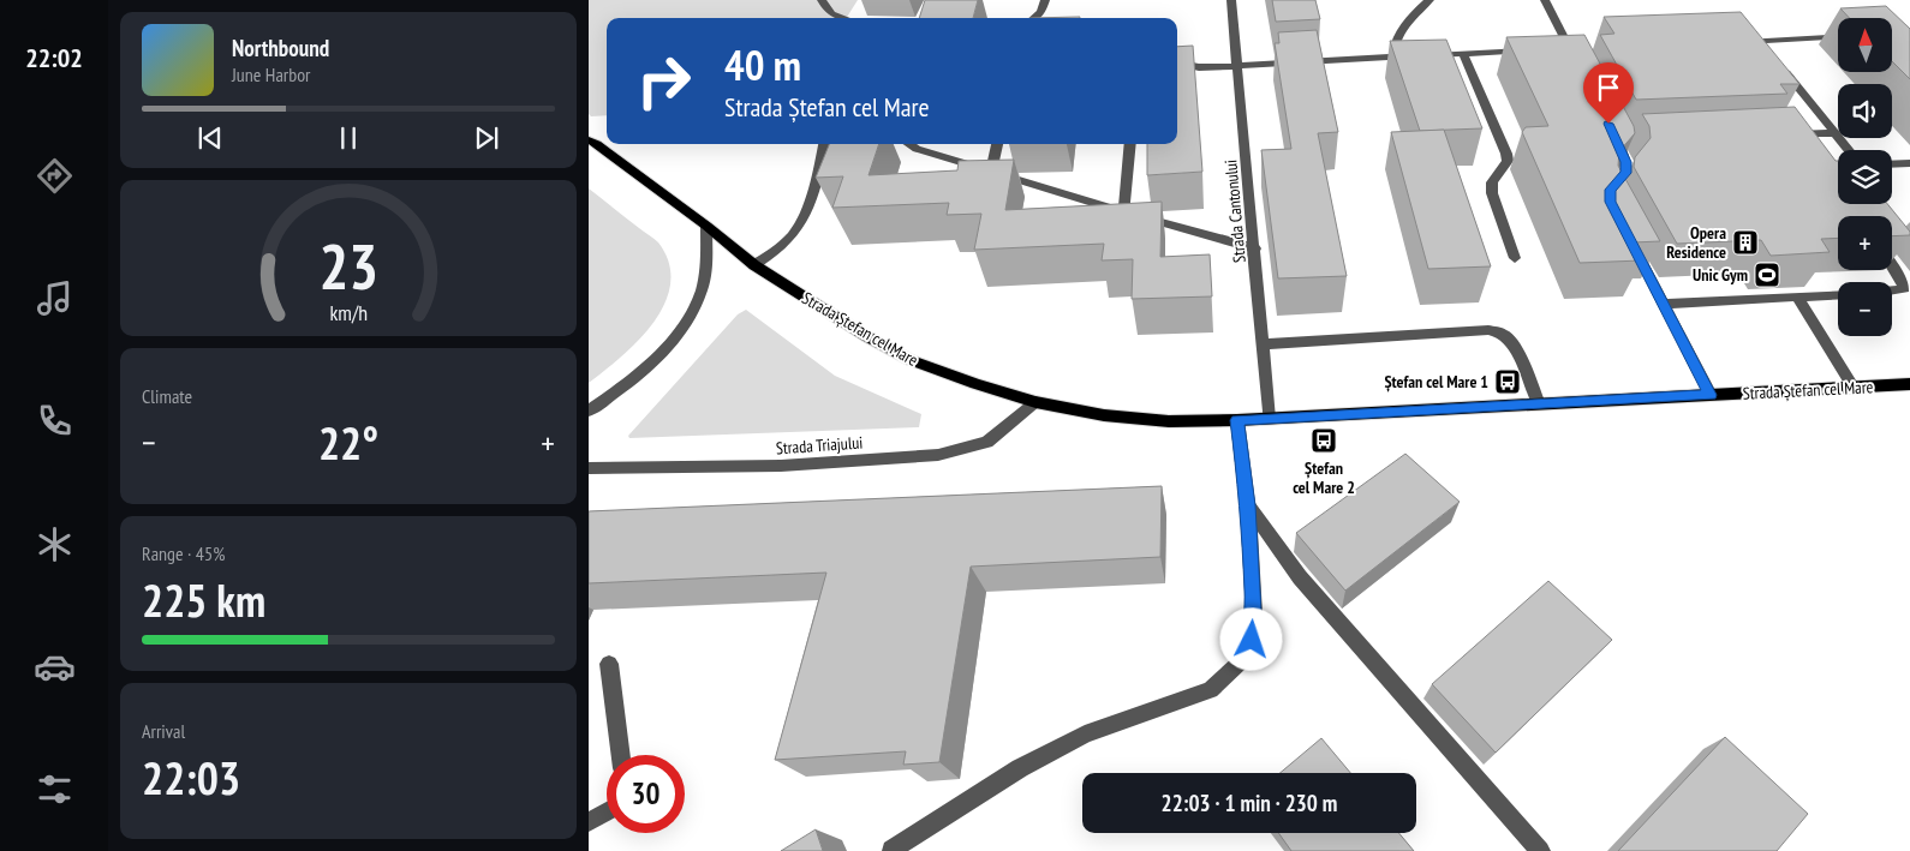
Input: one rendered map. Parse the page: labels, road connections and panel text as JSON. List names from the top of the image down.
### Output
{
  "streets": {
    "main road": ["Strada Ștefan cel Mare"],
    "street": ["Strada Cantonului", "Strada Triajului"]
  },
  "crossings": [
    ["Strada Cantonului", "Strada Ștefan cel Mare"],
    ["Strada Ștefan cel Mare", "Strada Triajului"]
  ],
  "places": {
    "building": ["Opera Residence"],
    "sports": ["Unic Gym"],
    "bus stop": ["Ștefan cel Mare 1", "Ștefan cel Mare 2"]
  },
  "north": "top",
  "page": {
    "tabs": "22:02",
    "map_buttons": ["+", "−"],
    "turn": ["40 m", "Strada Ștefan cel Mare"],
    "song": ["Northbound", "June Harbor"],
    "tile": [
      "Climate",
      ["Range · 45%", "225 km"],
      ["Arrival", "22:03"]
    ],
    "heat": ["−", "22°", "+"],
    "limit": "30",
    "trip": "22:03 · 1 min · 230 m",
    "gauge": ["23", "km/h"]
  }
}
